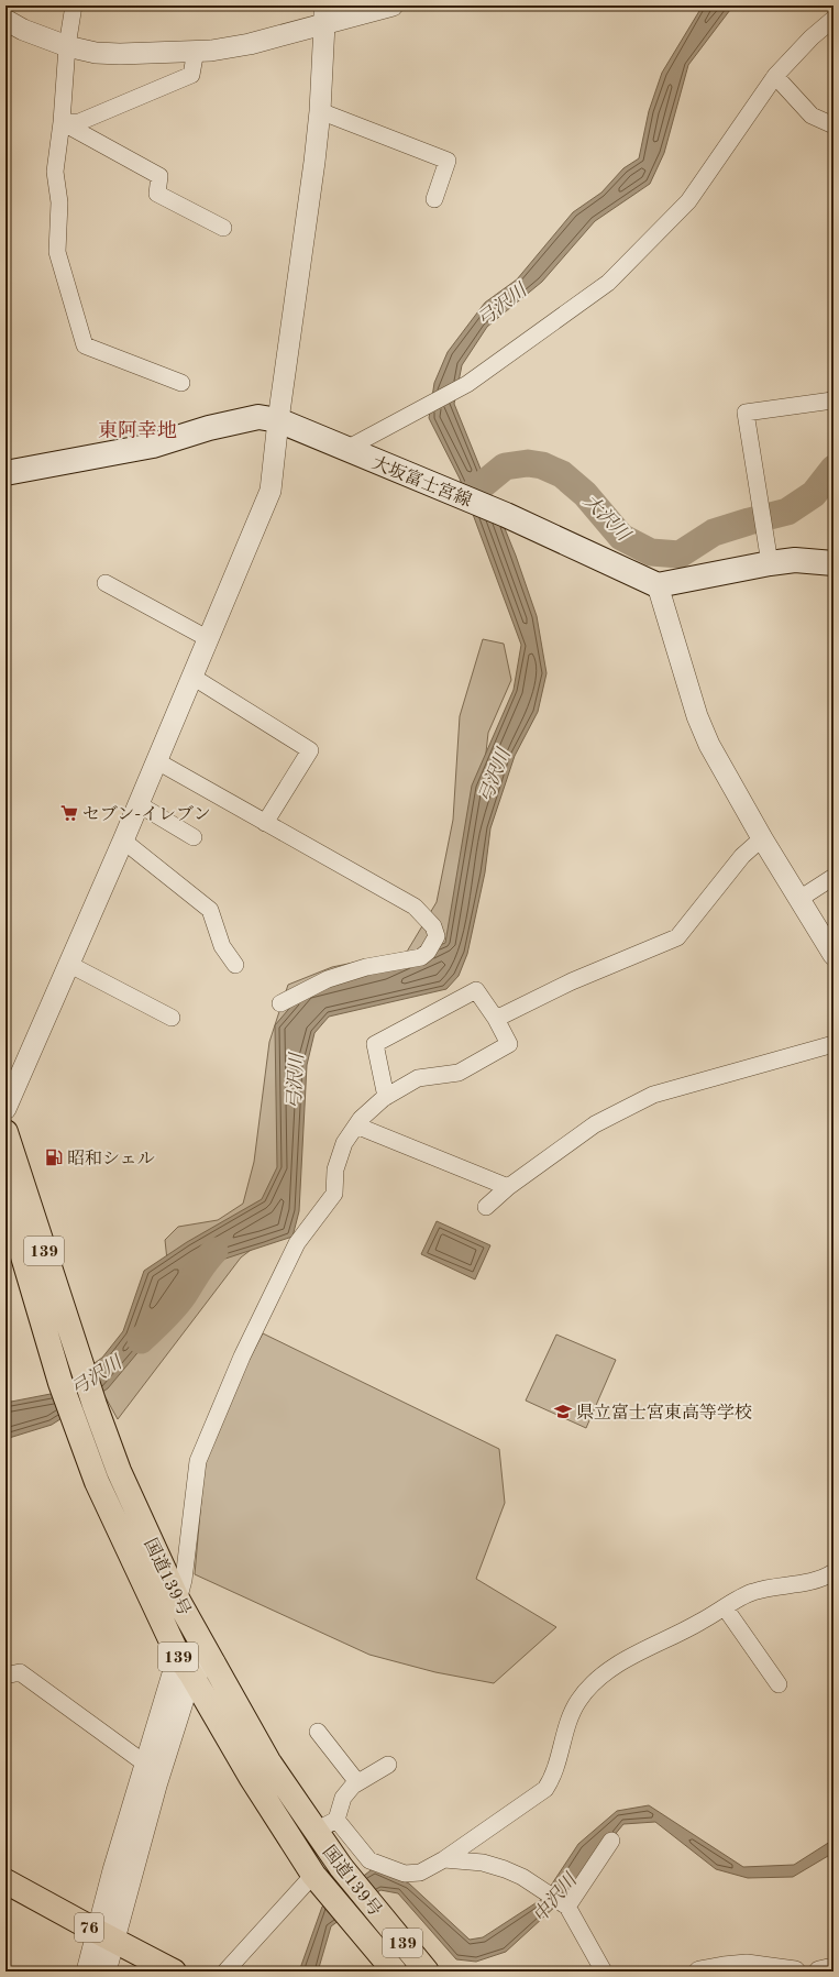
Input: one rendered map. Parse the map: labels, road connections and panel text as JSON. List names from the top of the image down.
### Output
{
  "streets": {
    "main road": [
      "大坂富士宮線",
      "139",
      "国道139号",
      "76"
    ]
  },
  "districts": ["東阿幸地"],
  "water": ["弓沢川", "大沢川", "中沢川"],
  "places": {
    "supermarket": ["セブン-イレブン"],
    "fuel station": ["昭和シェル"],
    "school or university": ["県立富士宮東高等学校"]
  }
}
